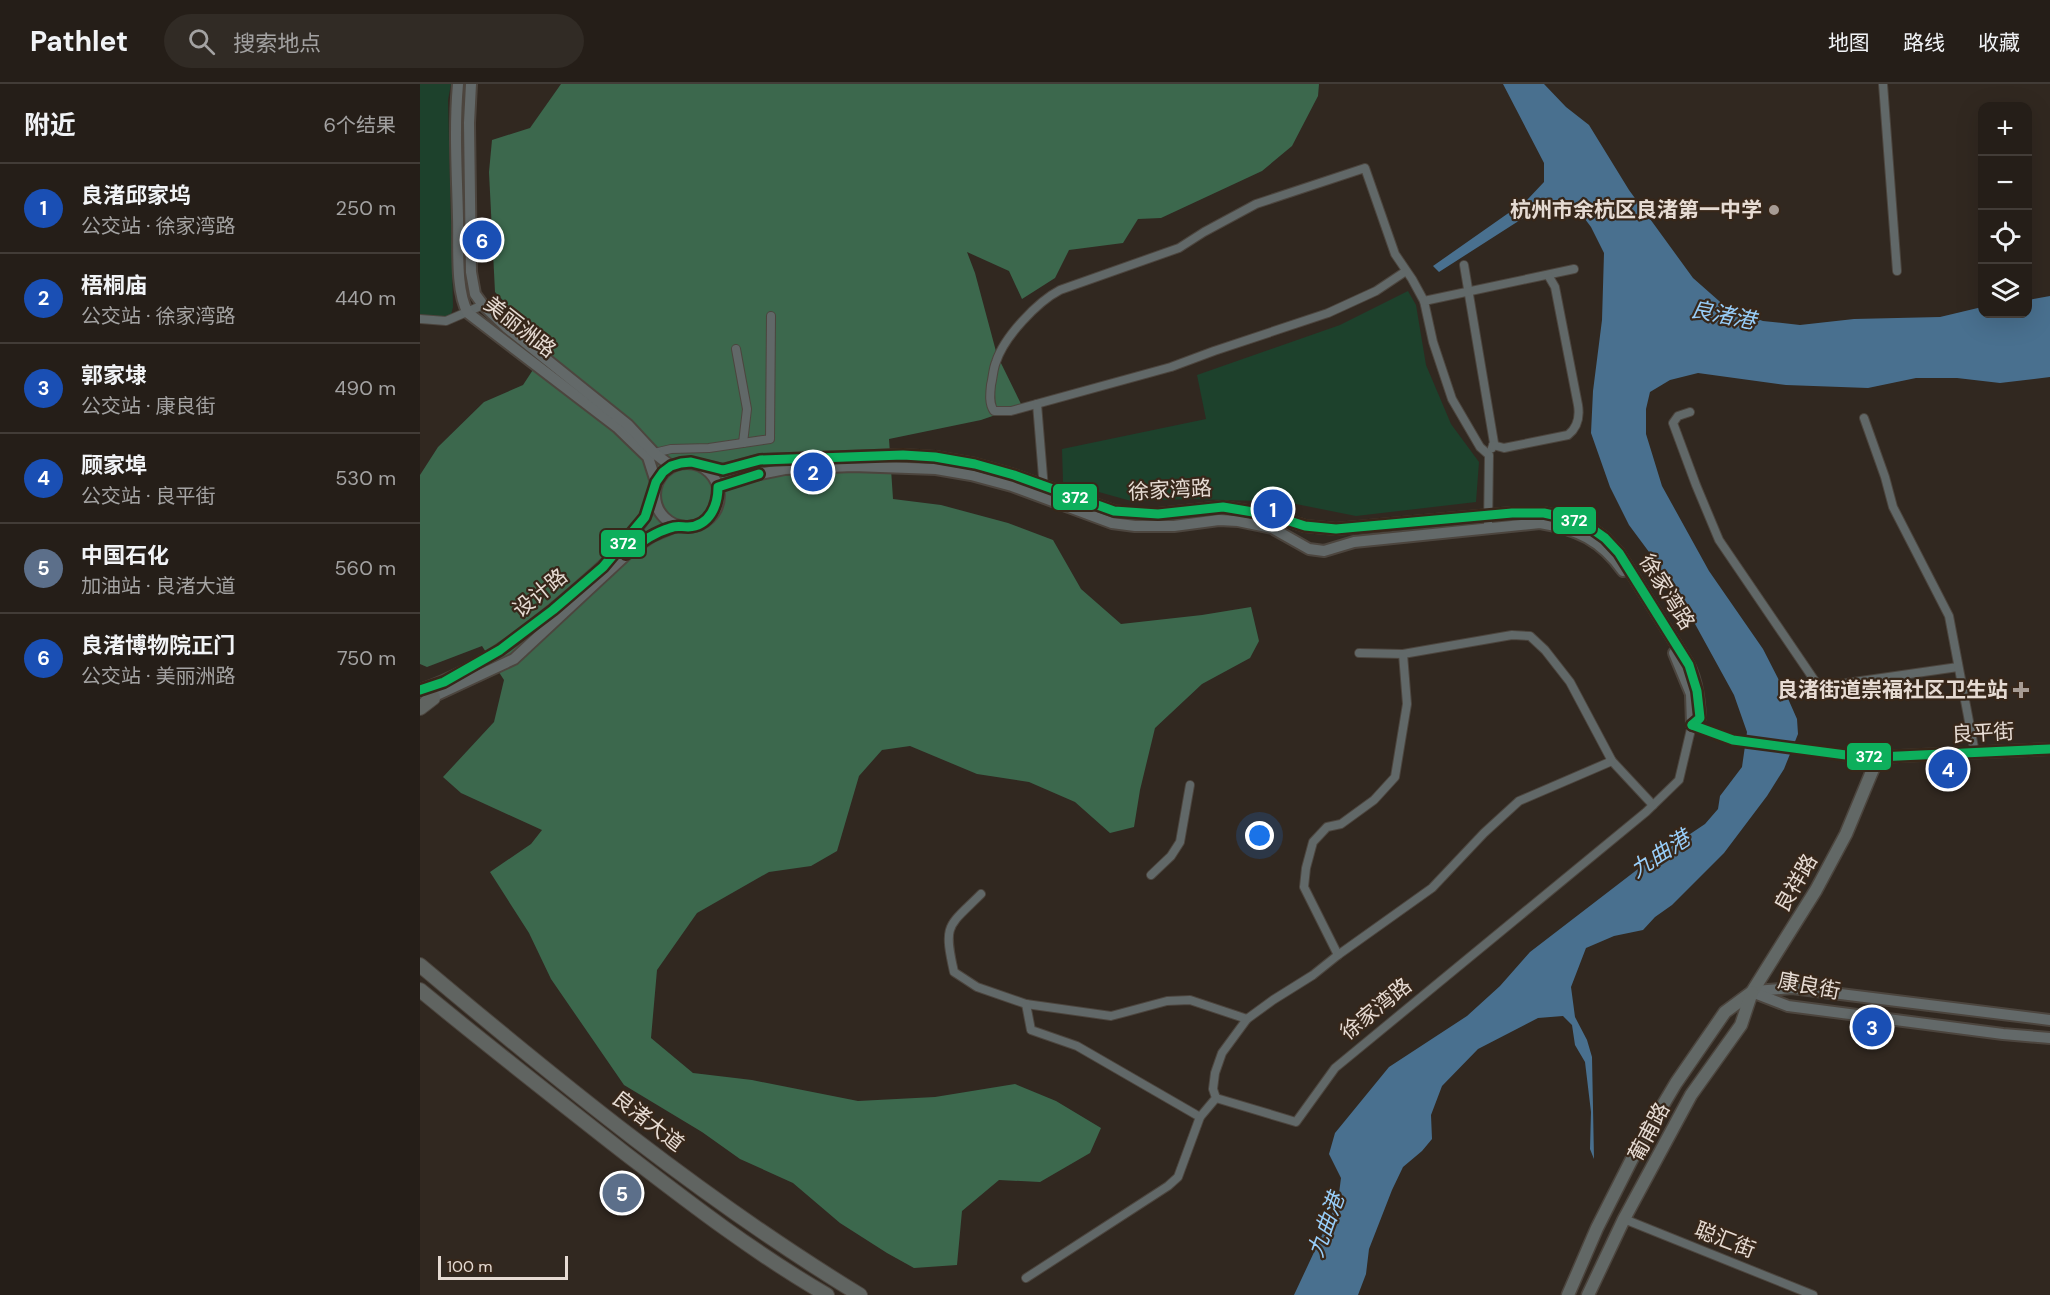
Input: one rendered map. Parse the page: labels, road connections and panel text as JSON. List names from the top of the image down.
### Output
{
  "streets": {
    "highway": ["良渚大道"],
    "main road": ["良祥路", "葡甫路"],
    "street": [
      "美丽洲路",
      "徐家湾路",
      "设计路",
      "良平街",
      "康良街",
      "聪汇街"
    ]
  },
  "crossings": [
    ["美丽洲路", "徐家湾路"],
    ["美丽洲路", "设计路"],
    ["徐家湾路", "设计路"],
    ["良平街", "良祥路"],
    ["良祥路", "康良街"],
    ["良祥路", "葡甫路"],
    ["康良街", "葡甫路"],
    ["葡甫路", "聪汇街"]
  ],
  "water": ["良渚港", "九曲港"],
  "places": {
    "other": ["杭州市余杭区良渚第一中学"],
    "health": ["良渚街道崇福社区卫生站"]
  },
  "lines": ["transit line 372"],
  "scale_bar": "100 m",
  "page": {
    "header": "Pathlet",
    "search": "搜索地点",
    "nav": ["地图", "路线", "收藏"],
    "heading": ["附近", "6个结果"],
    "map_buttons": ["+", "−"],
    "list": [
      {
        "mark": "1",
        "name": "良渚邱家坞",
        "note": "公交站 · 徐家湾路",
        "value": "250 m"
      },
      {
        "mark": "2",
        "name": "梧桐庙",
        "note": "公交站 · 徐家湾路",
        "value": "440 m"
      },
      {
        "mark": "3",
        "name": "郭家埭",
        "note": "公交站 · 康良街",
        "value": "490 m"
      },
      {
        "mark": "4",
        "name": "顾家埠",
        "note": "公交站 · 良平街",
        "value": "530 m"
      },
      {
        "mark": "5",
        "name": "中国石化",
        "note": "加油站 · 良渚大道",
        "value": "560 m"
      },
      {
        "mark": "6",
        "name": "良渚博物院正门",
        "note": "公交站 · 美丽洲路",
        "value": "750 m"
      }
    ],
    "pins": [
      "6",
      "2",
      "1",
      "4",
      "3",
      "5"
    ],
    "scale": "100 m"
  }
}
